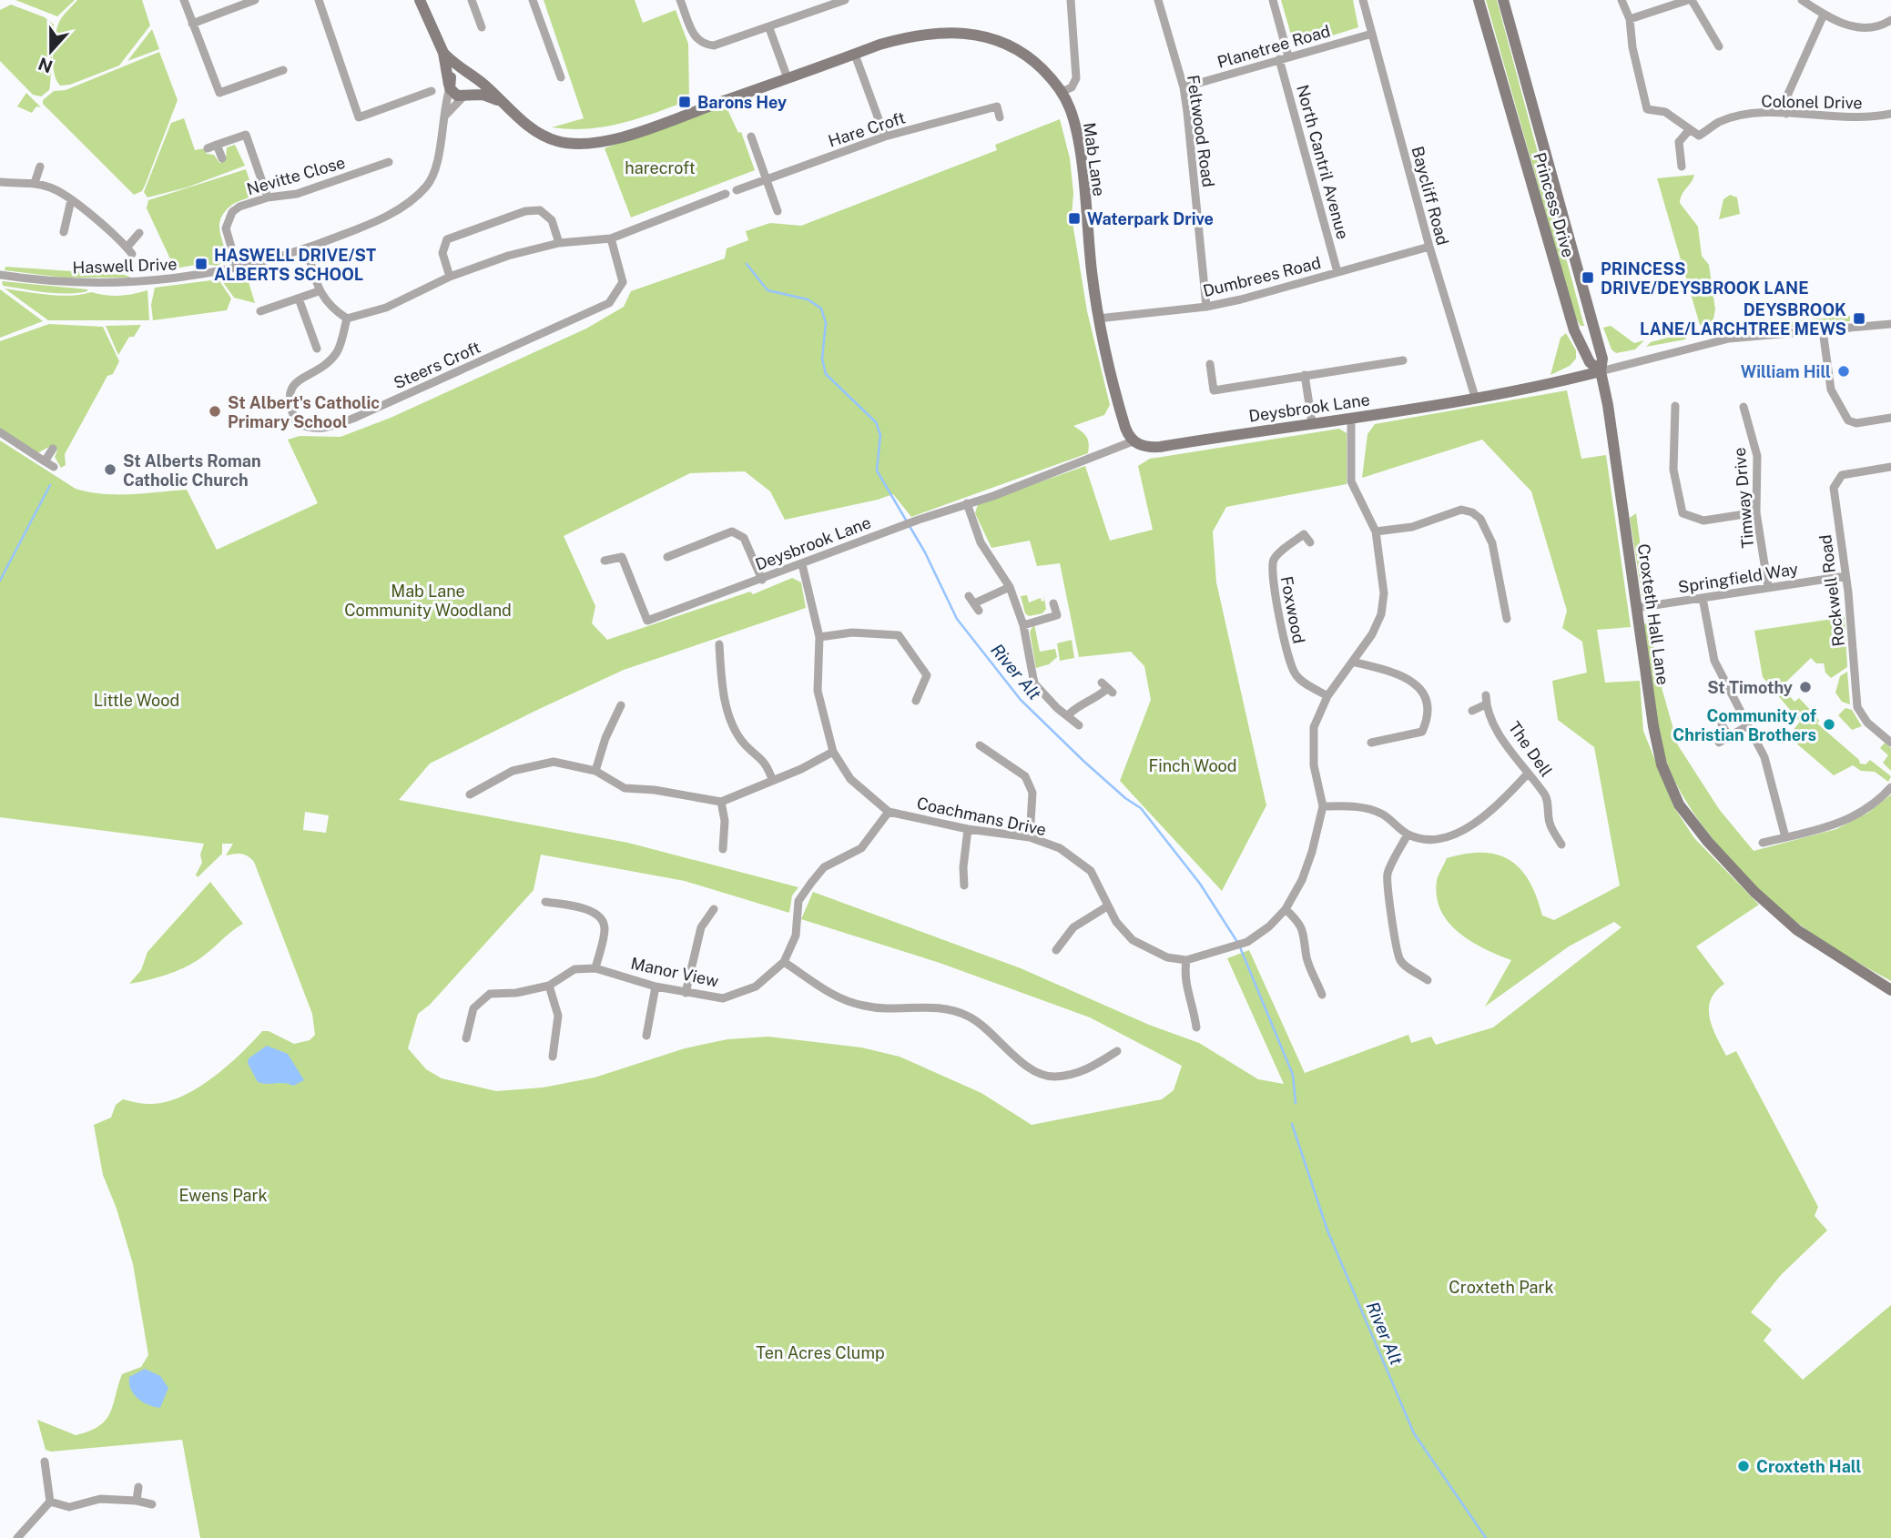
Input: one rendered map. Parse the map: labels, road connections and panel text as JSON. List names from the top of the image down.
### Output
{
  "streets": {
    "street": [
      "Planetree Road",
      "Colonel Drive",
      "Hare Croft",
      "Feltwood Road",
      "Mab Lane",
      "North Cantril Avenue",
      "Nevitte Close",
      "Baycliff Road",
      "Princess Drive",
      "Haswell Drive",
      "Dumbrees Road",
      "Steers Croft",
      "Deysbrook Lane",
      "Timway Drive",
      "Springfield Way",
      "Rockwell Road",
      "Foxwood",
      "Croxteth Hall Lane",
      "The Dell",
      "Coachmans Drive",
      "Manor View"
    ]
  },
  "crossings": [
    ["Planetree Road", "Feltwood Road"],
    ["Planetree Road", "North Cantril Avenue"],
    ["Planetree Road", "Baycliff Road"],
    ["Feltwood Road", "Dumbrees Road"],
    ["Mab Lane", "Dumbrees Road"],
    ["Mab Lane", "Deysbrook Lane"],
    ["North Cantril Avenue", "Dumbrees Road"],
    ["Nevitte Close", "Haswell Drive"],
    ["Baycliff Road", "Dumbrees Road"],
    ["Baycliff Road", "Deysbrook Lane"],
    ["Princess Drive", "Deysbrook Lane"],
    ["Princess Drive", "Croxteth Hall Lane"],
    ["Deysbrook Lane", "Croxteth Hall Lane"],
    ["Deysbrook Lane", "Coachmans Drive"],
    ["Timway Drive", "Springfield Way"],
    ["Springfield Way", "Rockwell Road"],
    ["Springfield Way", "Croxteth Hall Lane"],
    ["Coachmans Drive", "Manor View"]
  ],
  "water": ["River Alt"],
  "parks": [
    "harecroft",
    "Mab Lane Community Woodland",
    "Little Wood",
    "Finch Wood",
    "Ewens Park",
    "Croxteth Park",
    "Ten Acres Clump"
  ],
  "places": {
    "transit": [
      "Barons Hey",
      "Waterpark Drive",
      "HASWELL DRIVE/ST ALBERTS SCHOOL",
      "PRINCESS DRIVE/DEYSBROOK LANE",
      "DEYSBROOK LANE/LARCHTREE MEWS"
    ],
    "other": [
      "William Hill",
      "St Albert's Catholic Primary School",
      "St Alberts Roman Catholic Church",
      "St Timothy",
      "Community of Christian Brothers",
      "Croxteth Hall"
    ]
  },
  "north": "bottom"
}
